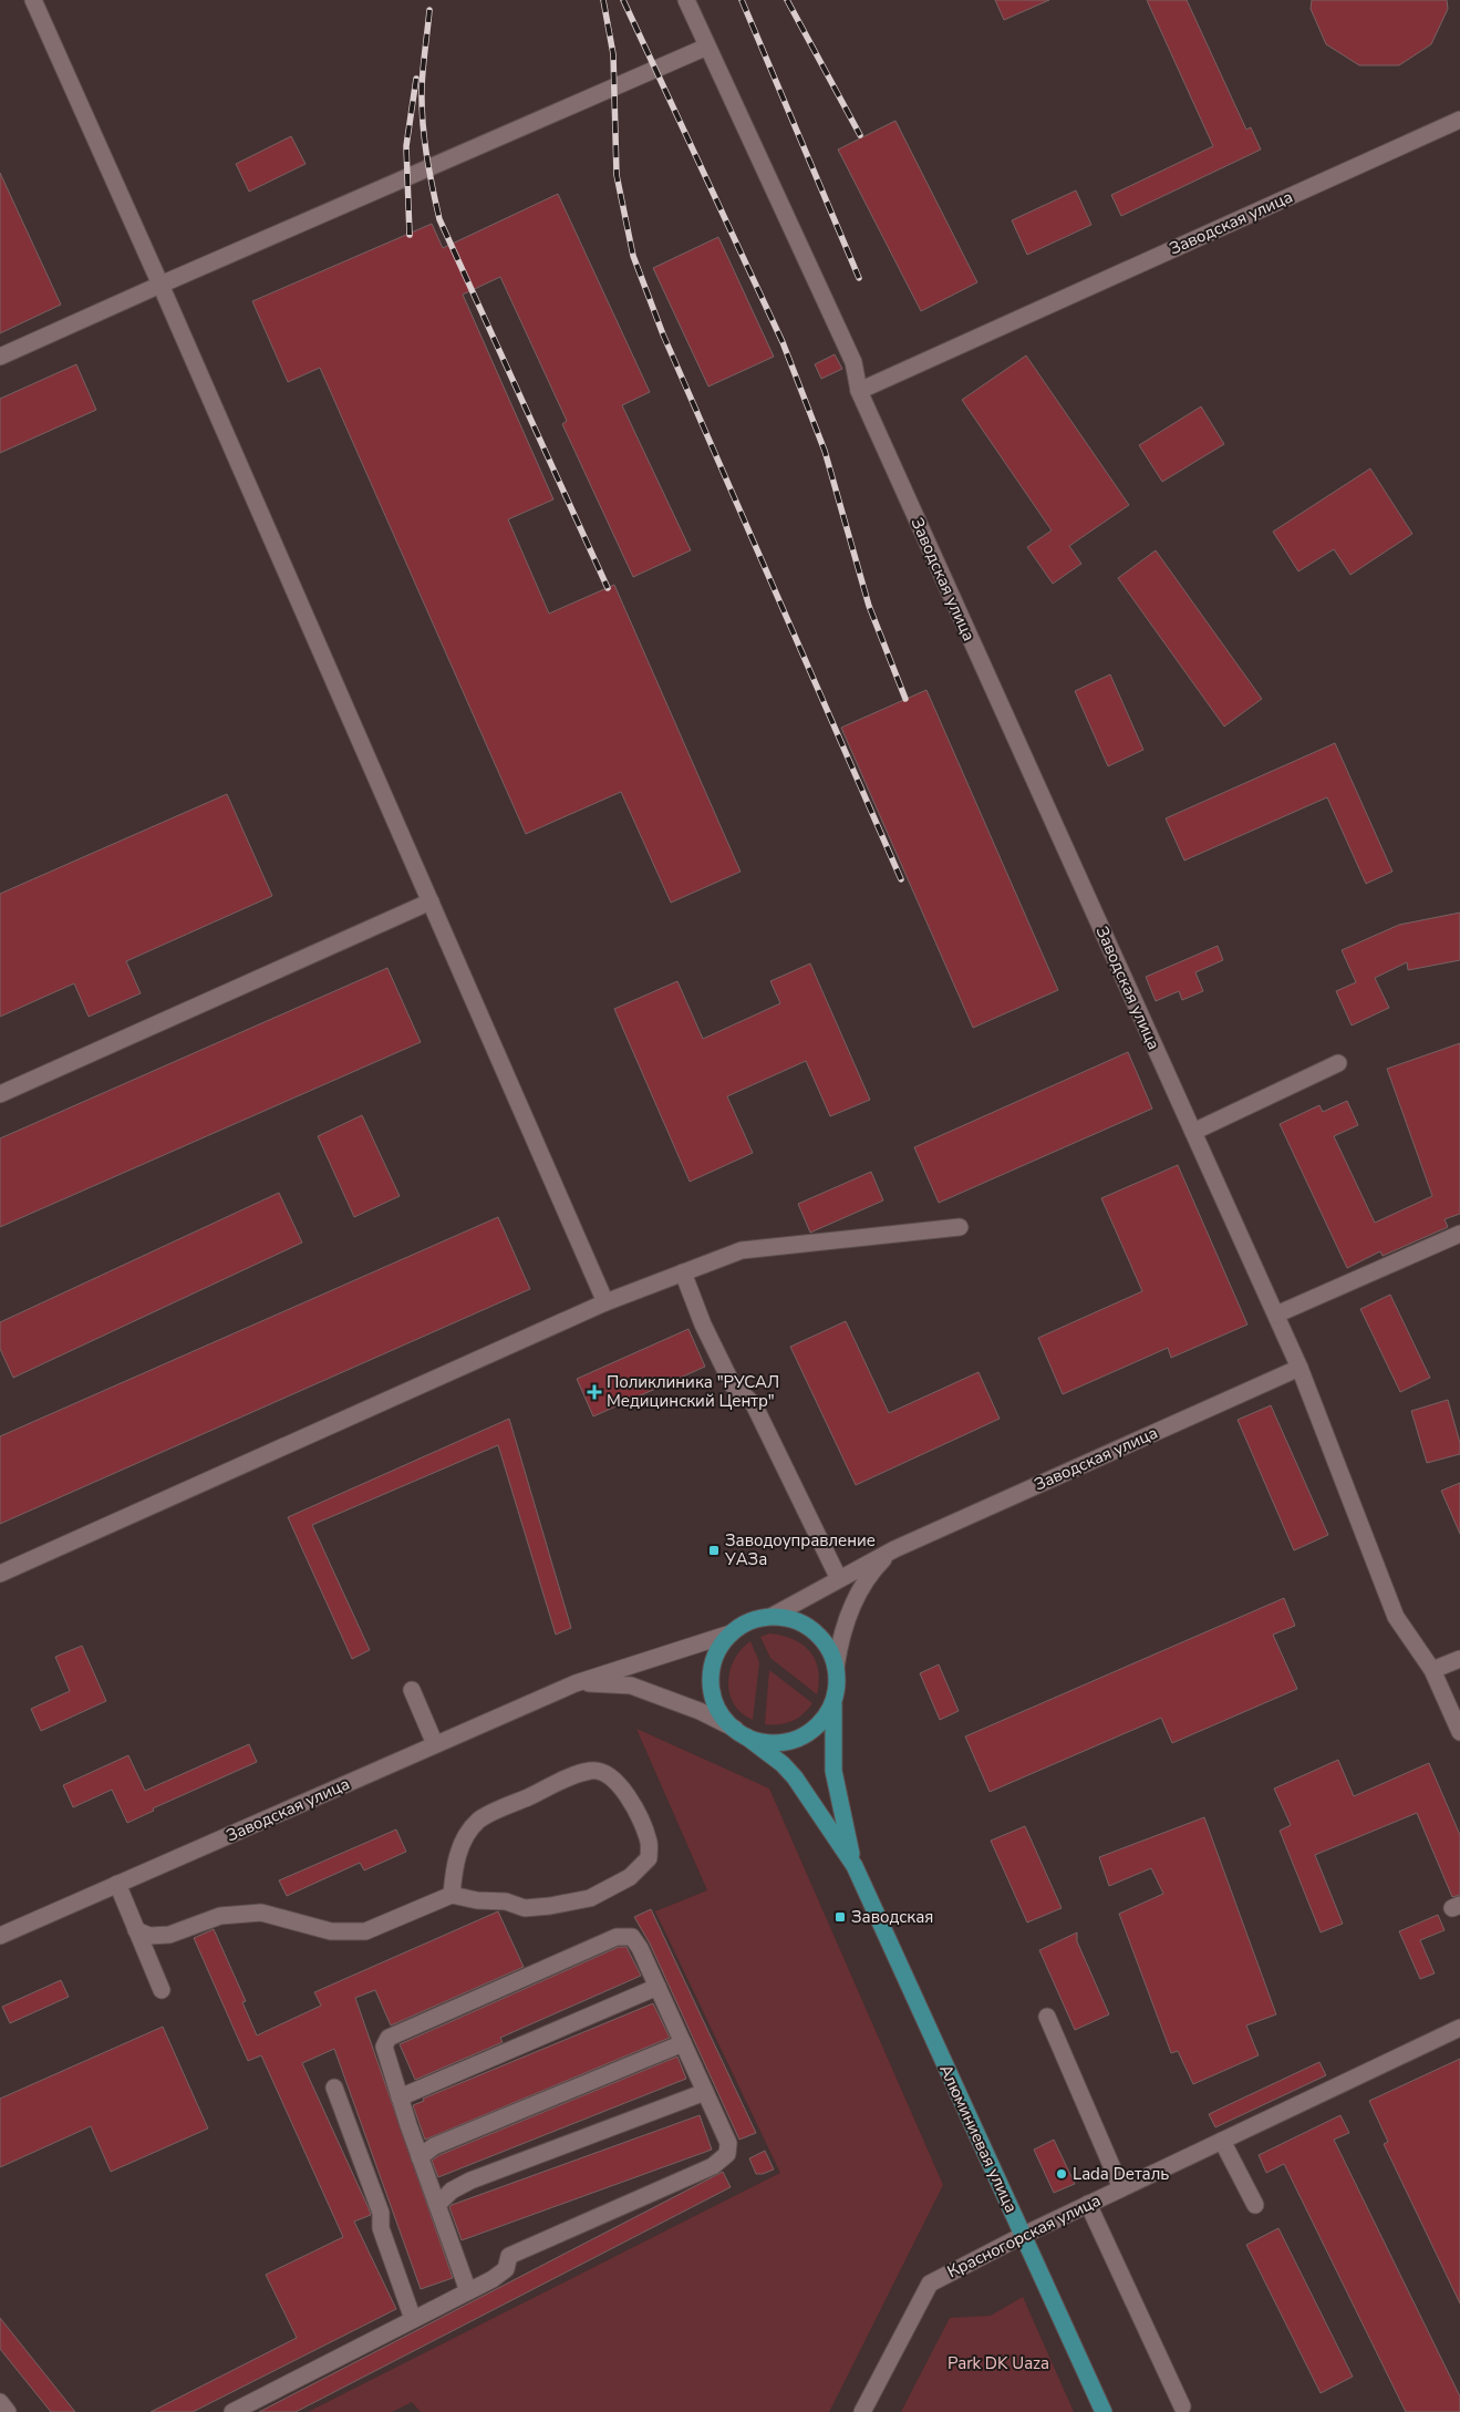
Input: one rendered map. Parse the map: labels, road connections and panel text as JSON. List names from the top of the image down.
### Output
{
  "streets": {
    "main road": ["Алюминиевая улица"],
    "street": ["Заводская улица", "Красногорская улица"]
  },
  "crossings": [
    ["Алюминиевая улица", "Красногорская улица"]
  ],
  "parks": ["Park DK Uaza"],
  "places": {
    "health": ["Поликлиника \"РУСАЛ Медицинский Центр\""],
    "transit": ["Заводоуправление УАЗа", "Заводская"],
    "other": ["Lada Dеталь"]
  }
}
